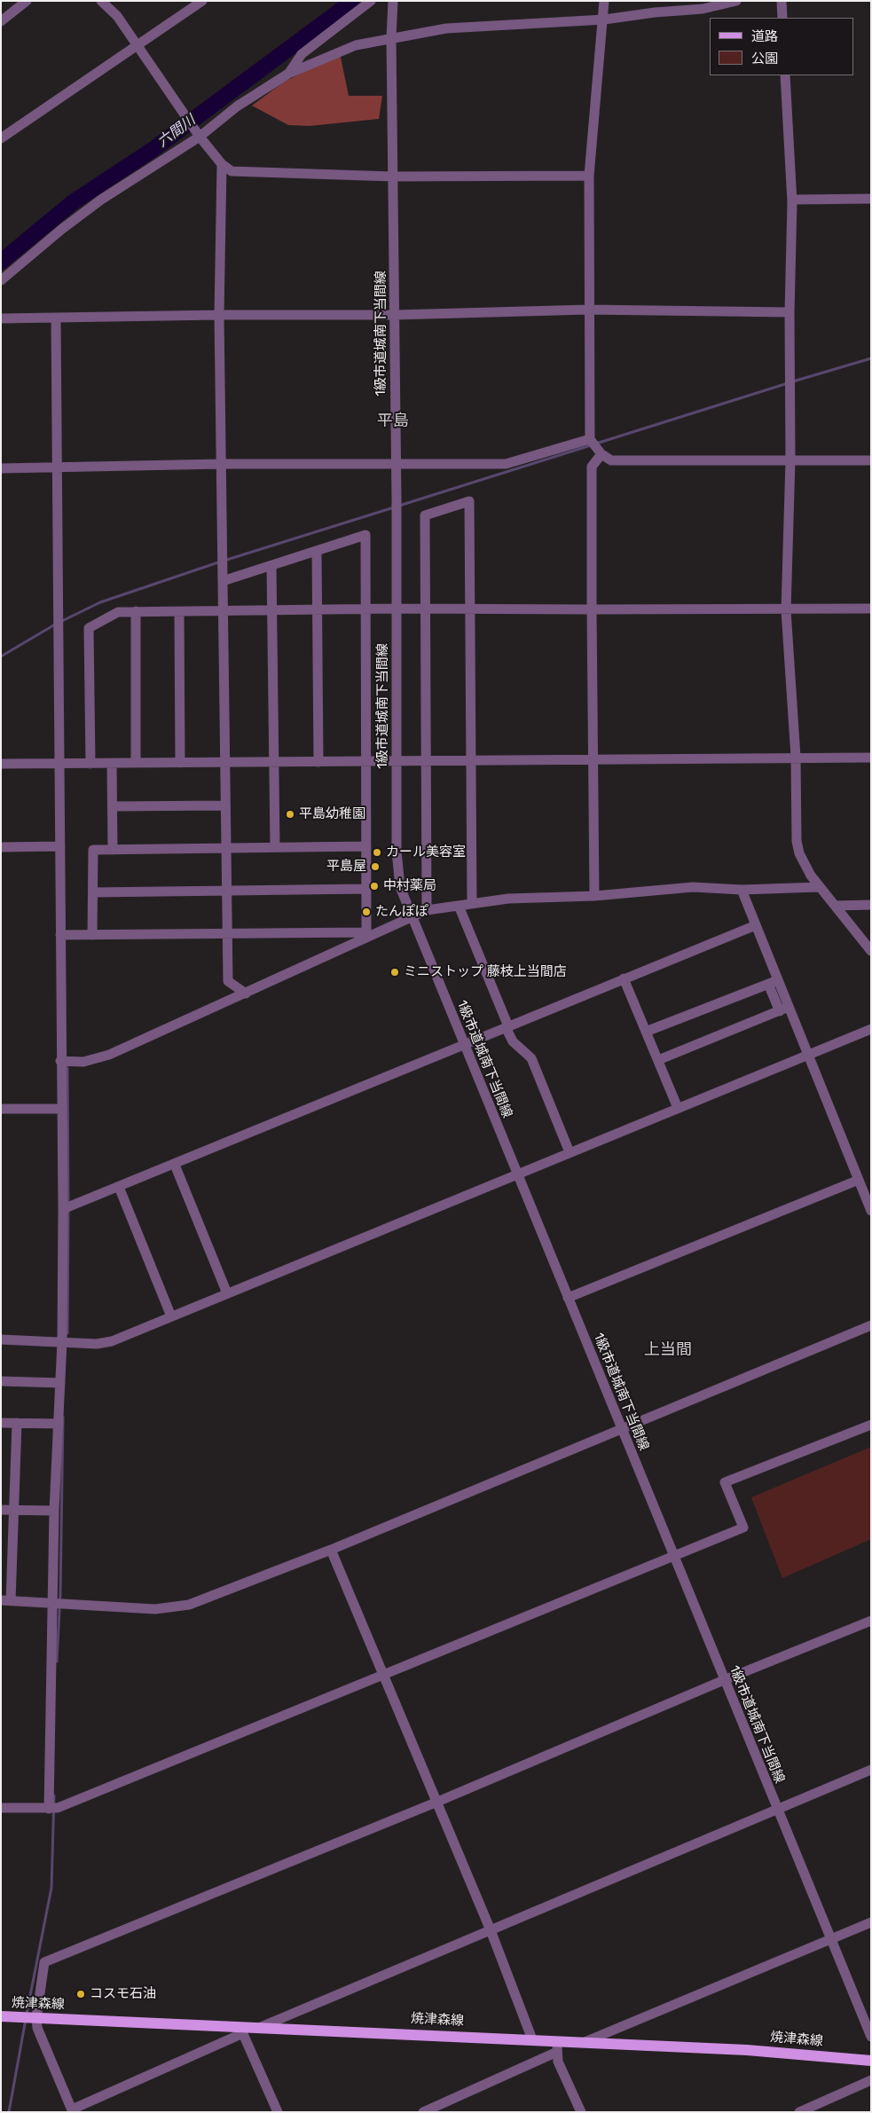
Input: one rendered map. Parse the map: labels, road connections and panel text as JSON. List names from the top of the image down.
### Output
{
  "streets": {
    "main road": ["焼津森線"],
    "street": ["1級市道城南下当間線"]
  },
  "districts": ["平島", "上当間"],
  "water": ["六間川"],
  "places": [
    "平島幼稚園",
    "カール美容室",
    "平島屋",
    "中村薬局",
    "たんぽぽ",
    "ミニストップ 藤枝上当間店",
    "コスモ石油"
  ],
  "legend": ["道路", "公園"]
}
